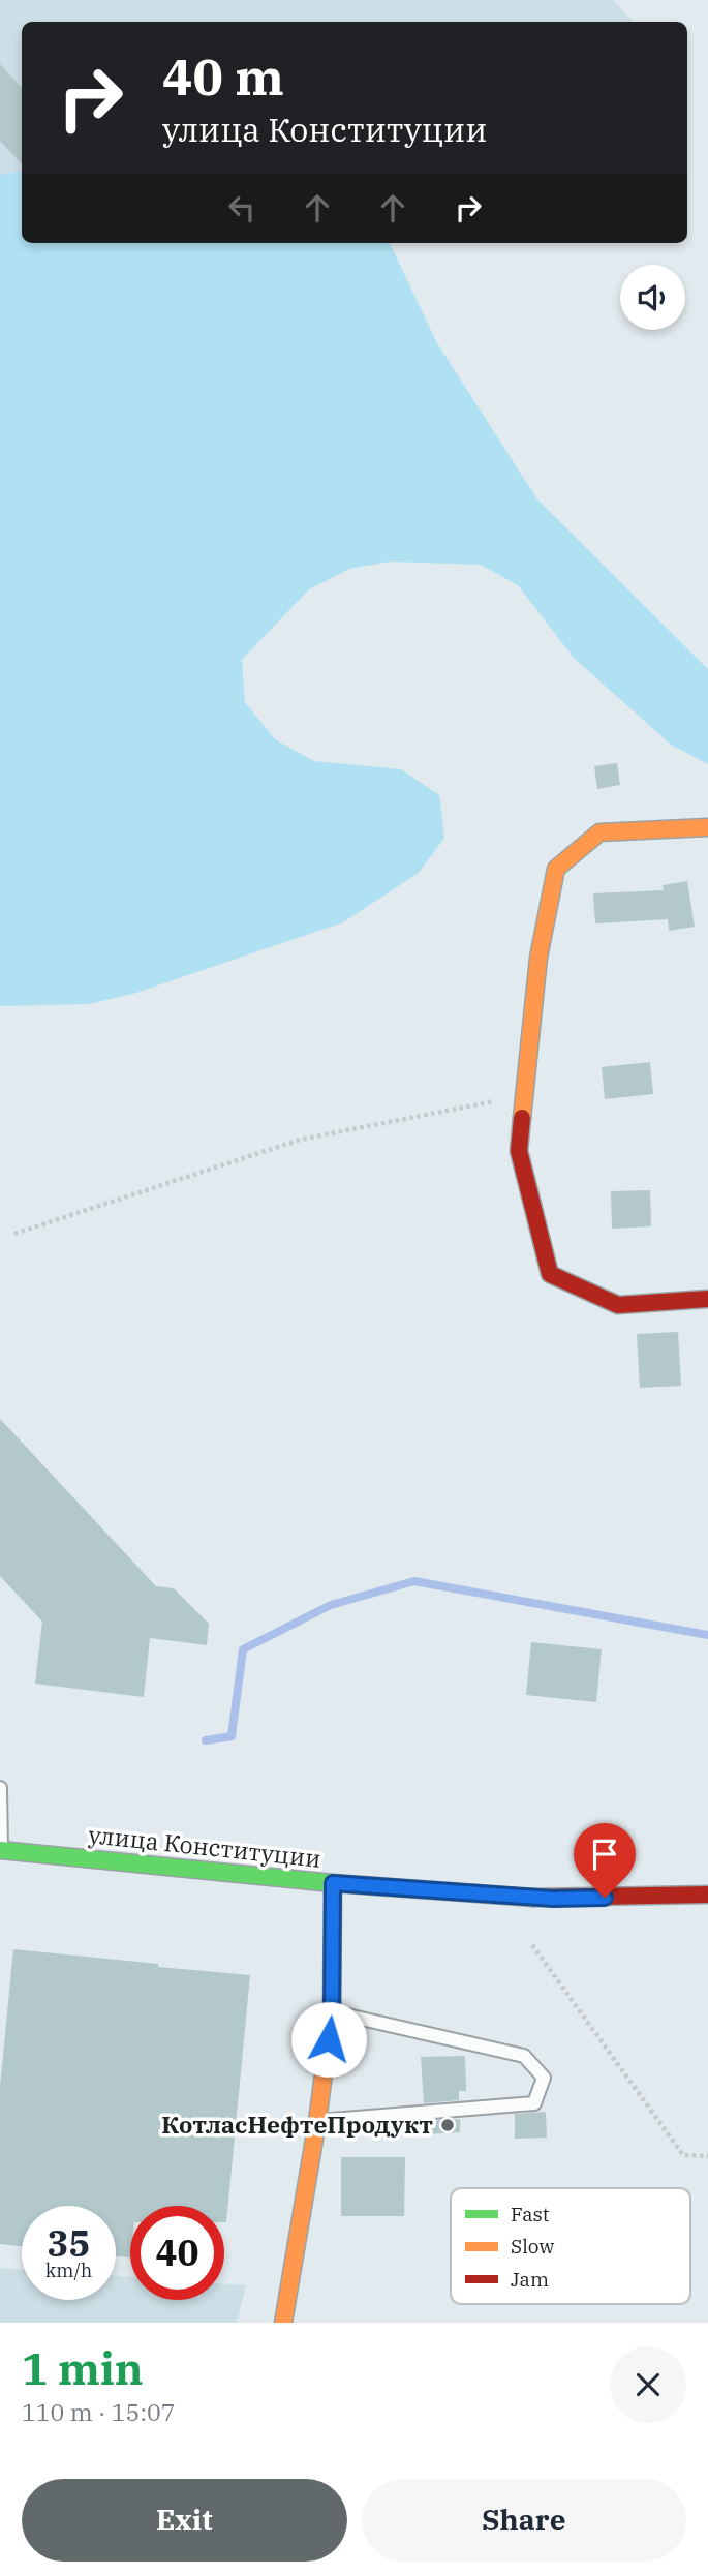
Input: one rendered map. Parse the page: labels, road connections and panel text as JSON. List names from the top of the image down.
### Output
{
  "streets": {
    "street": ["улица Конституции"]
  },
  "places": ["КотласНефтеПродукт"],
  "legend": ["Fast", "Slow", "Jam"],
  "page": {
    "turn": ["40 m", "улица Конституции"],
    "speed": "35 km/h",
    "limit": "40",
    "heading": ["1 min", "110 m · 15:07"],
    "buttons": ["Exit", "Share"]
  }
}
